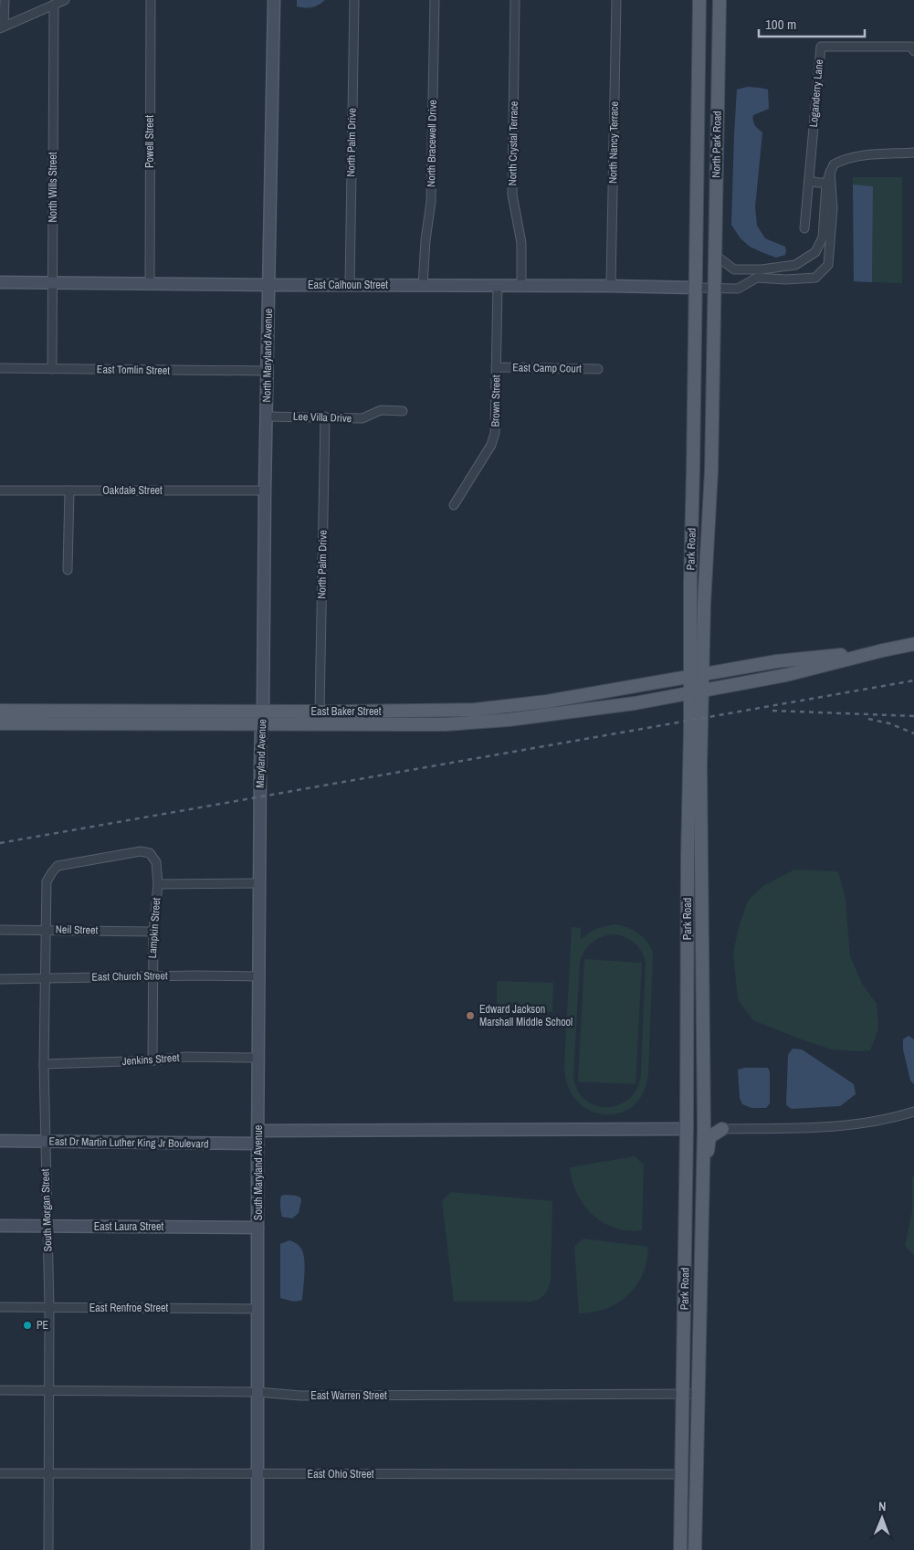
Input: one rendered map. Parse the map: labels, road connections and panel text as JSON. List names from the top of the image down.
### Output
{
  "streets": {
    "main road": ["North Park Road", "Park Road", "East Baker Street"],
    "street": [
      "Loganderry Lane",
      "Powell Street",
      "North Palm Drive",
      "North Nancy Terrace",
      "North Bracewell Drive",
      "North Crystal Terrace",
      "North Wills Street",
      "East Calhoun Street",
      "North Maryland Avenue",
      "East Camp Court",
      "East Tomlin Street",
      "Brown Street",
      "Lee Villa Drive",
      "Oakdale Street",
      "Maryland Avenue",
      "Lampkin Street",
      "Neil Street",
      "East Church Street",
      "Jenkins Street",
      "East Dr Martin Luther King Jr Boulevard",
      "South Maryland Avenue",
      "South Morgan Street",
      "East Laura Street",
      "East Renfroe Street",
      "East Warren Street",
      "East Ohio Street"
    ]
  },
  "crossings": [
    ["Powell Street", "East Calhoun Street"],
    ["North Palm Drive", "East Calhoun Street"],
    ["North Palm Drive", "Lee Villa Drive"],
    ["North Palm Drive", "East Baker Street"],
    ["North Nancy Terrace", "East Calhoun Street"],
    ["North Bracewell Drive", "East Calhoun Street"],
    ["North Crystal Terrace", "East Calhoun Street"],
    ["North Park Road", "East Calhoun Street"],
    ["North Park Road", "Park Road"],
    ["North Wills Street", "East Calhoun Street"],
    ["North Wills Street", "East Tomlin Street"],
    ["East Calhoun Street", "North Maryland Avenue"],
    ["East Calhoun Street", "Brown Street"],
    ["East Calhoun Street", "Park Road"],
    ["North Maryland Avenue", "East Tomlin Street"],
    ["North Maryland Avenue", "Lee Villa Drive"],
    ["North Maryland Avenue", "Oakdale Street"],
    ["North Maryland Avenue", "East Baker Street"],
    ["North Maryland Avenue", "Maryland Avenue"],
    ["East Camp Court", "Brown Street"],
    ["Park Road", "East Baker Street"],
    ["Park Road", "East Warren Street"],
    ["Park Road", "East Ohio Street"],
    ["East Baker Street", "Maryland Avenue"],
    ["Maryland Avenue", "South Maryland Avenue"],
    ["Lampkin Street", "Neil Street"],
    ["Lampkin Street", "East Church Street"],
    ["Lampkin Street", "Jenkins Street"],
    ["Lampkin Street", "South Morgan Street"],
    ["Neil Street", "South Morgan Street"],
    ["East Church Street", "South Maryland Avenue"],
    ["East Church Street", "South Morgan Street"],
    ["Jenkins Street", "South Maryland Avenue"],
    ["Jenkins Street", "South Morgan Street"],
    ["East Dr Martin Luther King Jr Boulevard", "South Maryland Avenue"],
    ["East Dr Martin Luther King Jr Boulevard", "South Morgan Street"],
    ["South Maryland Avenue", "East Laura Street"],
    ["South Maryland Avenue", "East Renfroe Street"],
    ["South Maryland Avenue", "East Warren Street"],
    ["South Maryland Avenue", "East Ohio Street"],
    ["South Morgan Street", "East Laura Street"],
    ["South Morgan Street", "East Renfroe Street"],
    ["South Morgan Street", "East Warren Street"],
    ["South Morgan Street", "East Ohio Street"]
  ],
  "places": ["Edward Jackson Marshall Middle School", "PE"],
  "scale_bar": "100 m",
  "north": "top"
}
